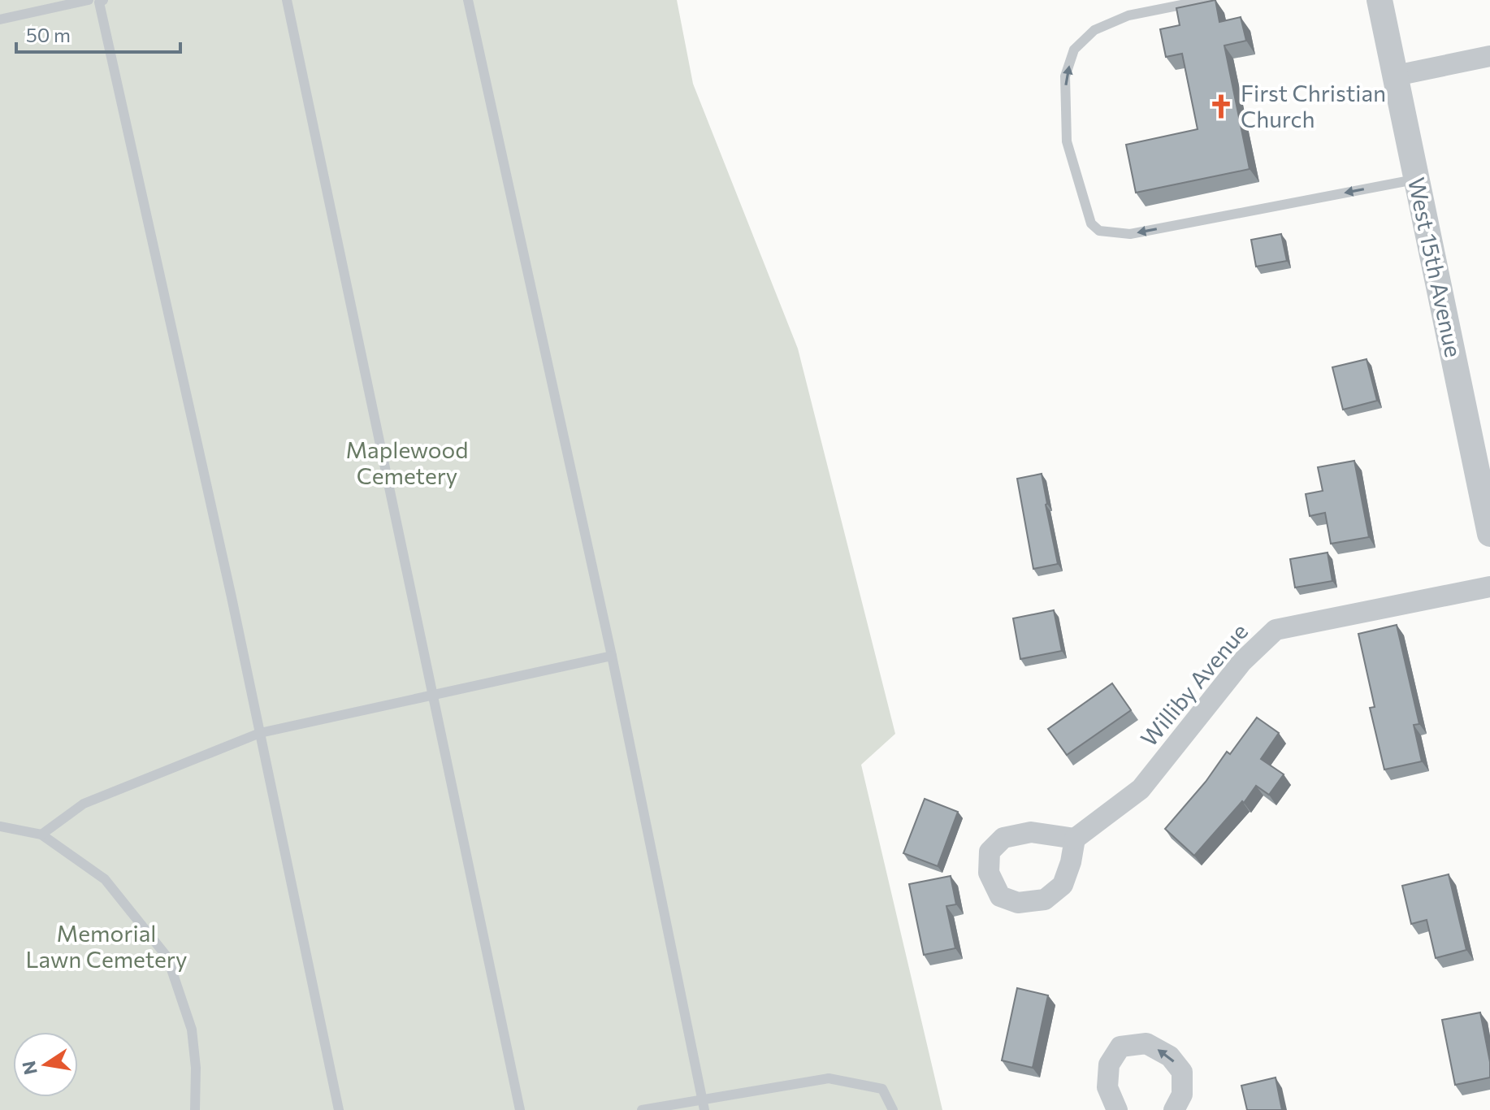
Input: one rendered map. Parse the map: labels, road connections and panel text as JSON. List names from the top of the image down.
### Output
{
  "streets": {
    "street": ["West 15th Avenue", "Williby Avenue"]
  },
  "parks": ["Maplewood Cemetery", "Memorial Lawn Cemetery"],
  "places": {
    "church": ["First Christian Church"]
  },
  "scale_bar": "50 m",
  "north": "left"
}
